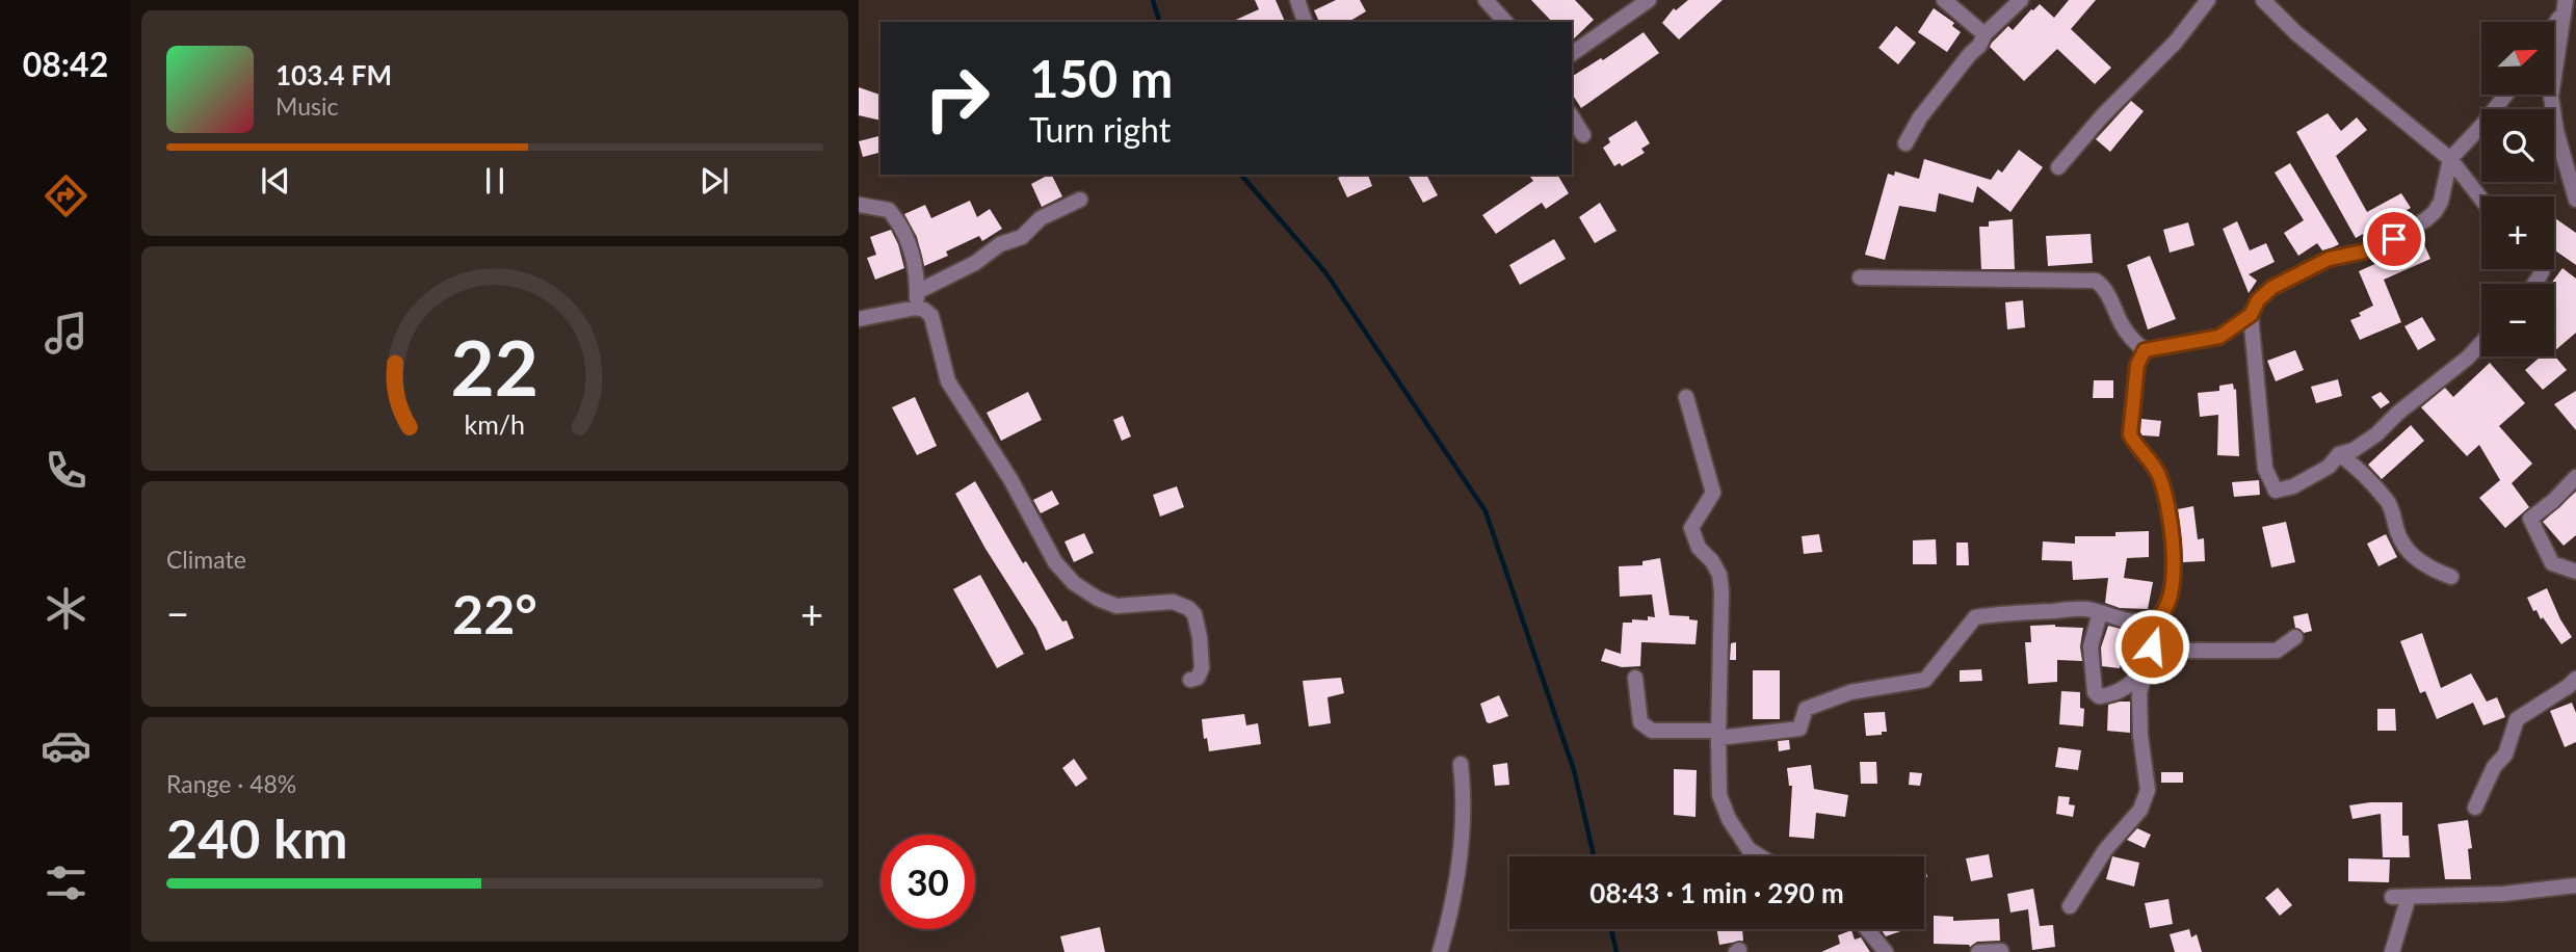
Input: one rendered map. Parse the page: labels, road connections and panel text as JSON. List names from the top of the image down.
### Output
{
  "north": "top right",
  "page": {
    "tabs": "08:42",
    "map_buttons": ["+", "−"],
    "turn": ["150 m", "Turn right"],
    "song": ["103.4 FM", "Music"],
    "tile": [
      "Climate",
      ["Range · 48%", "240 km"]
    ],
    "heat": ["−", "22°", "+"],
    "limit": "30",
    "trip": "08:43 · 1 min · 290 m",
    "gauge": ["22", "km/h"]
  }
}
